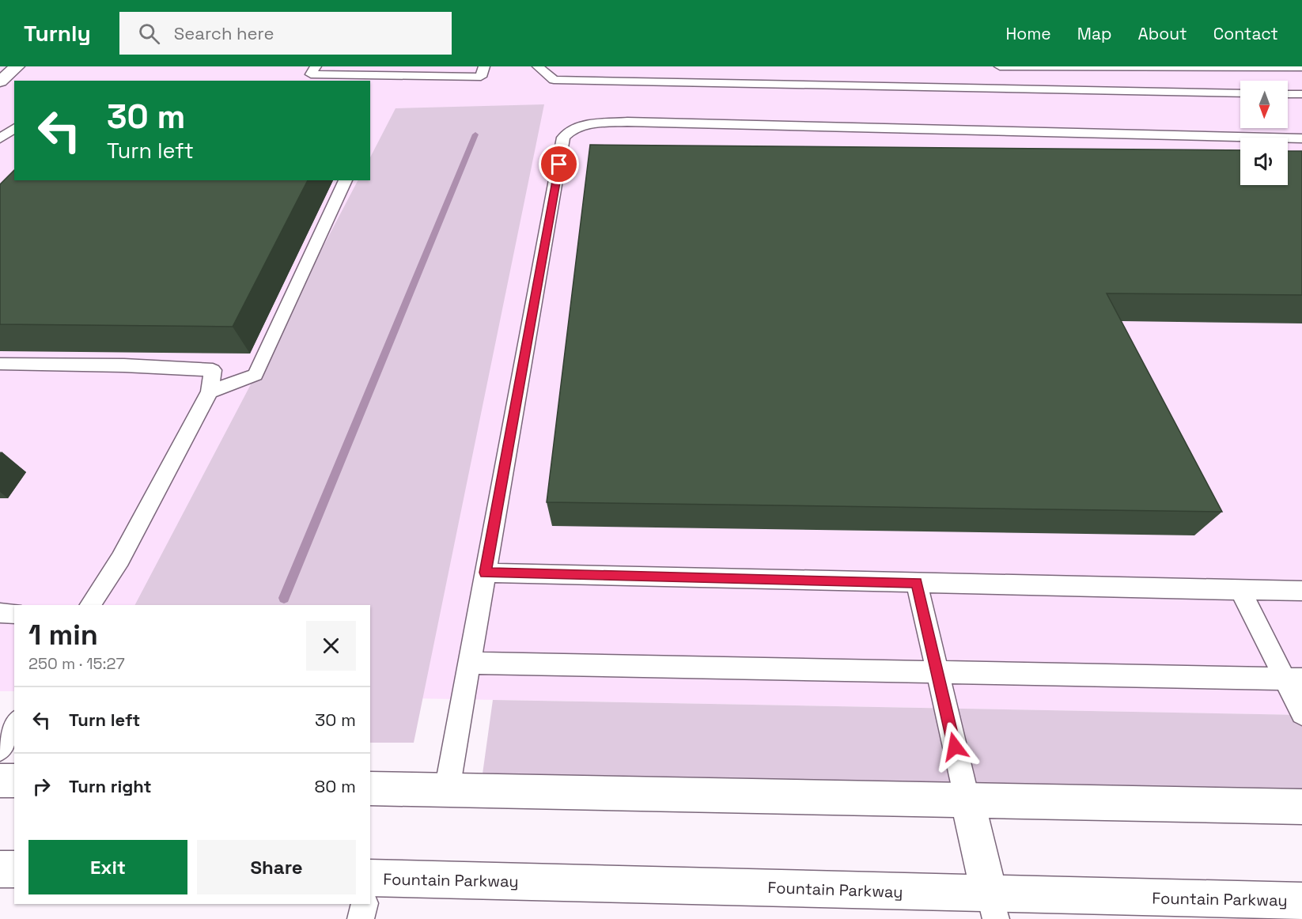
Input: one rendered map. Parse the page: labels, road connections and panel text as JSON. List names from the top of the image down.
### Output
{
  "streets": {
    "street": ["Fountain Parkway"]
  },
  "north": "bottom",
  "page": {
    "header": "Turnly",
    "search": "Search here",
    "nav": [
      "Home",
      "Map",
      "About",
      "Contact"
    ],
    "turn": ["30 m", "Turn left"],
    "heading": ["1 min", "250 m · 15:27"],
    "list": [
      {
        "name": "Turn left",
        "value": "30 m"
      },
      {
        "name": "Turn right",
        "value": "80 m"
      }
    ],
    "buttons": ["Exit", "Share"]
  }
}
